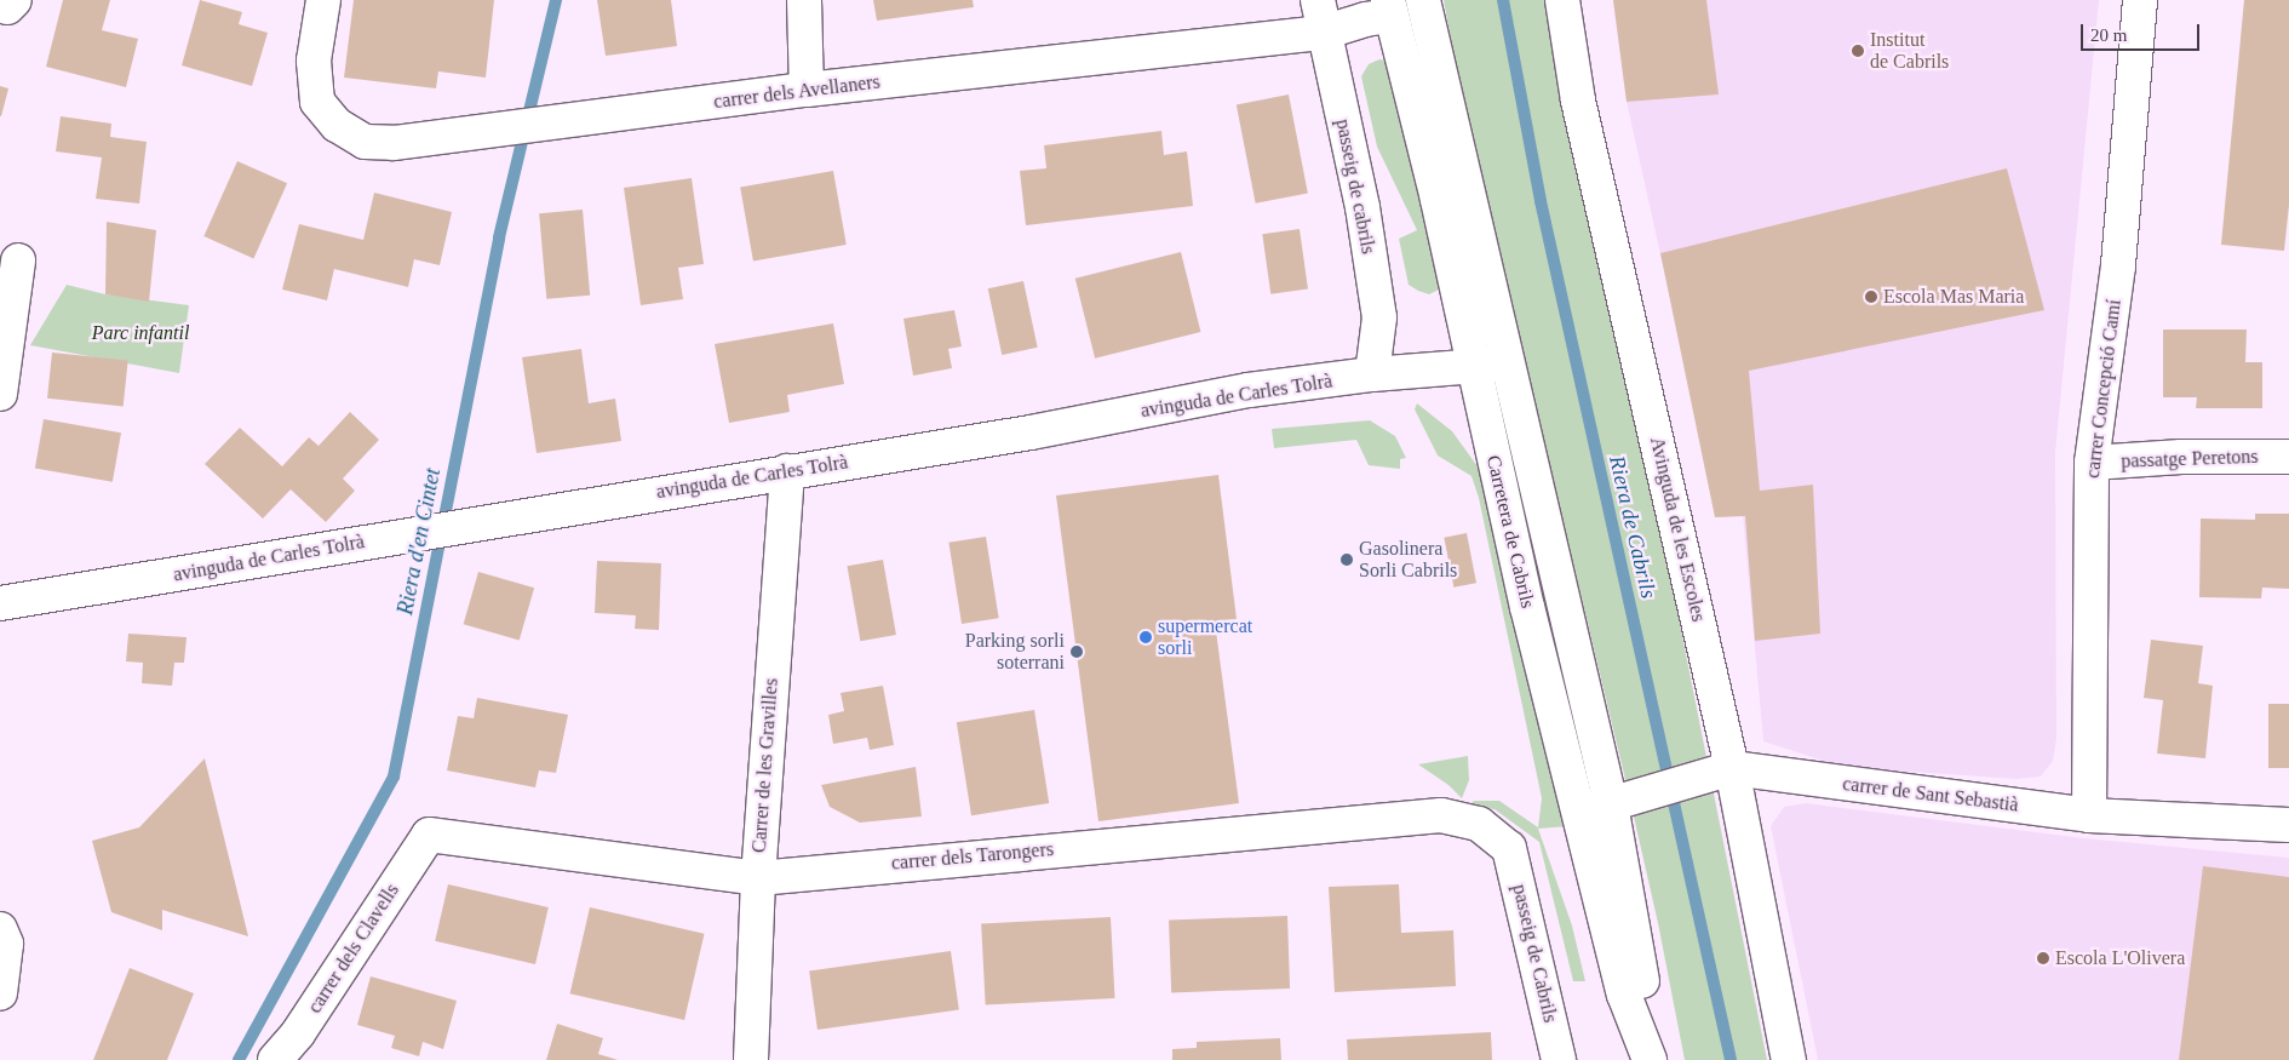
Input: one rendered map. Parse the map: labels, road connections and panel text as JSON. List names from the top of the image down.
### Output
{
  "streets": {
    "street": [
      "carrer dels Avellaners",
      "passeig de cabrils",
      "carrer Concepció Camí",
      "avinguda de Carles Tolrà",
      "passatge Peretons",
      "Avinguda de les Escoles",
      "Carretera de Cabrils",
      "Carrer de les Gravilles",
      "carrer de Sant Sebastià",
      "carrer dels Tarongers",
      "carrer dels Clavells",
      "passeig de Cabrils"
    ]
  },
  "crossings": [
    ["carrer dels Avellaners", "passeig de cabrils"],
    ["carrer dels Avellaners", "Carretera de Cabrils"],
    ["passeig de cabrils", "avinguda de Carles Tolrà"],
    ["carrer Concepció Camí", "passatge Peretons"],
    ["carrer Concepció Camí", "carrer de Sant Sebastià"],
    ["avinguda de Carles Tolrà", "Carretera de Cabrils"],
    ["avinguda de Carles Tolrà", "Carrer de les Gravilles"],
    ["Avinguda de les Escoles", "carrer de Sant Sebastià"],
    ["Carretera de Cabrils", "carrer de Sant Sebastià"],
    ["Carrer de les Gravilles", "carrer dels Tarongers"],
    ["carrer dels Tarongers", "carrer dels Clavells"],
    ["carrer dels Tarongers", "passeig de Cabrils"]
  ],
  "water": ["Riera de Cabrils", "Riera d'en Cintet"],
  "parks": ["Parc infantil"],
  "places": [
    "Institut de Cabrils",
    "Escola Mas Maria",
    "Gasolinera Sorli Cabrils",
    "supermercat sorli",
    "Parking sorli soterrani",
    "Escola L'Olivera"
  ],
  "scale_bar": "20 m"
}
